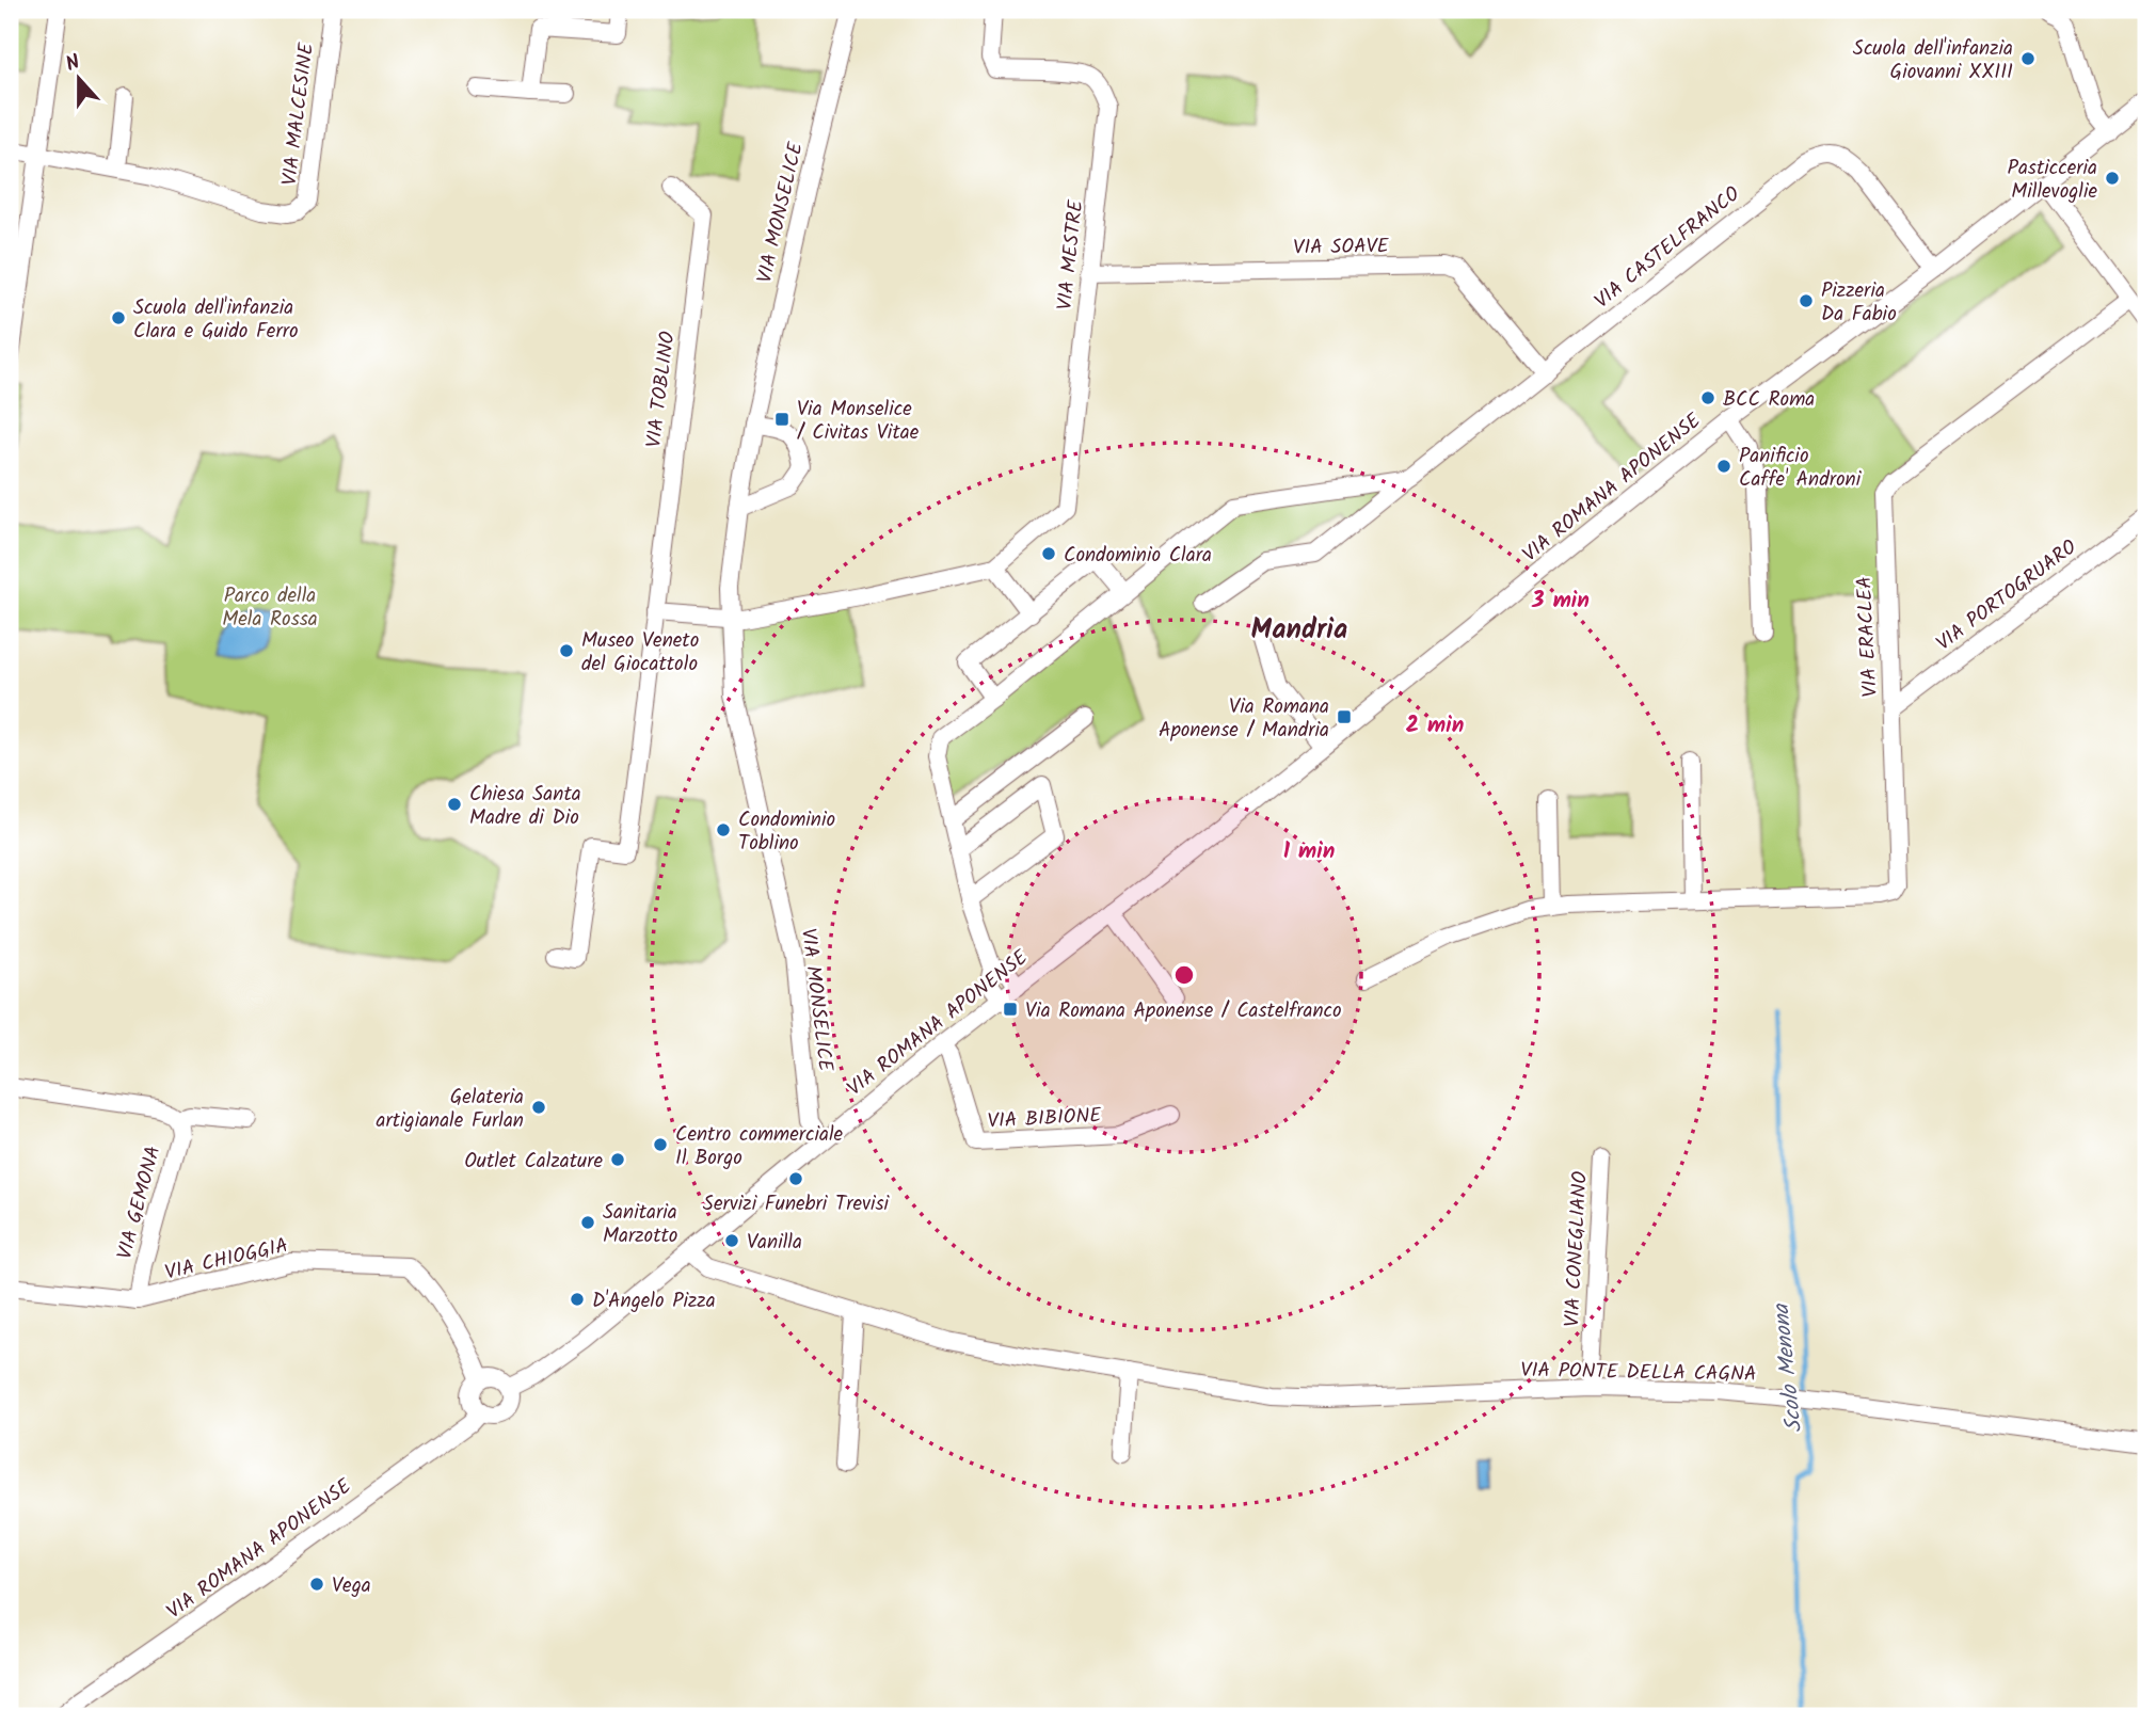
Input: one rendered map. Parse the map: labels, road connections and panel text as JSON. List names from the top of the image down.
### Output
{
  "streets": {
    "street": [
      "VIA MALCESINE",
      "VIA MONSELICE",
      "VIA SOAVE",
      "VIA CASTELFRANCO",
      "VIA MESTRE",
      "VIA TOBLINO",
      "VIA ROMANA APONENSE",
      "VIA PORTOGRUARO",
      "VIA ERACLEA",
      "VIA BIBIONE",
      "VIA GEMONA",
      "VIA CONEGLIANO",
      "VIA CHIOGGIA",
      "VIA PONTE DELLA CAGNA"
    ]
  },
  "crossings": [
    ["VIA MONSELICE", "VIA MESTRE"],
    ["VIA MONSELICE", "VIA ROMANA APONENSE"],
    ["VIA SOAVE", "VIA CASTELFRANCO"],
    ["VIA SOAVE", "VIA MESTRE"],
    ["VIA CASTELFRANCO", "VIA ROMANA APONENSE"],
    ["VIA ROMANA APONENSE", "VIA BIBIONE"],
    ["VIA ROMANA APONENSE", "VIA CHIOGGIA"],
    ["VIA ROMANA APONENSE", "VIA PONTE DELLA CAGNA"],
    ["VIA PORTOGRUARO", "VIA ERACLEA"],
    ["VIA GEMONA", "VIA CHIOGGIA"],
    ["VIA CONEGLIANO", "VIA PONTE DELLA CAGNA"]
  ],
  "districts": ["Mandria"],
  "water": ["Scolo Menona"],
  "parks": ["Parco della Mela Rossa"],
  "places": {
    "other": [
      "Scuola dell'infanzia Giovanni XXIII",
      "Pasticceria Millevoglie",
      "Pizzeria Da Fabio",
      "Scuola dell'infanzia Clara e Guido Ferro",
      "BCC Roma",
      "Panificio Caffe' Androni",
      "Condominio Clara",
      "Museo Veneto del Giocattolo",
      "Chiesa Santa Madre di Dio",
      "Condominio Toblino",
      "Gelateria artigianale Furlan",
      "Centro commerciale Il Borgo",
      "Outlet Calzature",
      "Servizi Funebri Trevisi",
      "Sanitaria Marzotto",
      "Vanilla",
      "D'Angelo Pizza",
      "Vega"
    ],
    "transit": ["Via Monselice / Civitas Vitae", "Via Romana Aponense / Mandria", "Via Romana Aponense / Castelfranco"]
  },
  "north": "top",
  "rings": ["3 min", "2 min", "1 min"]
}
